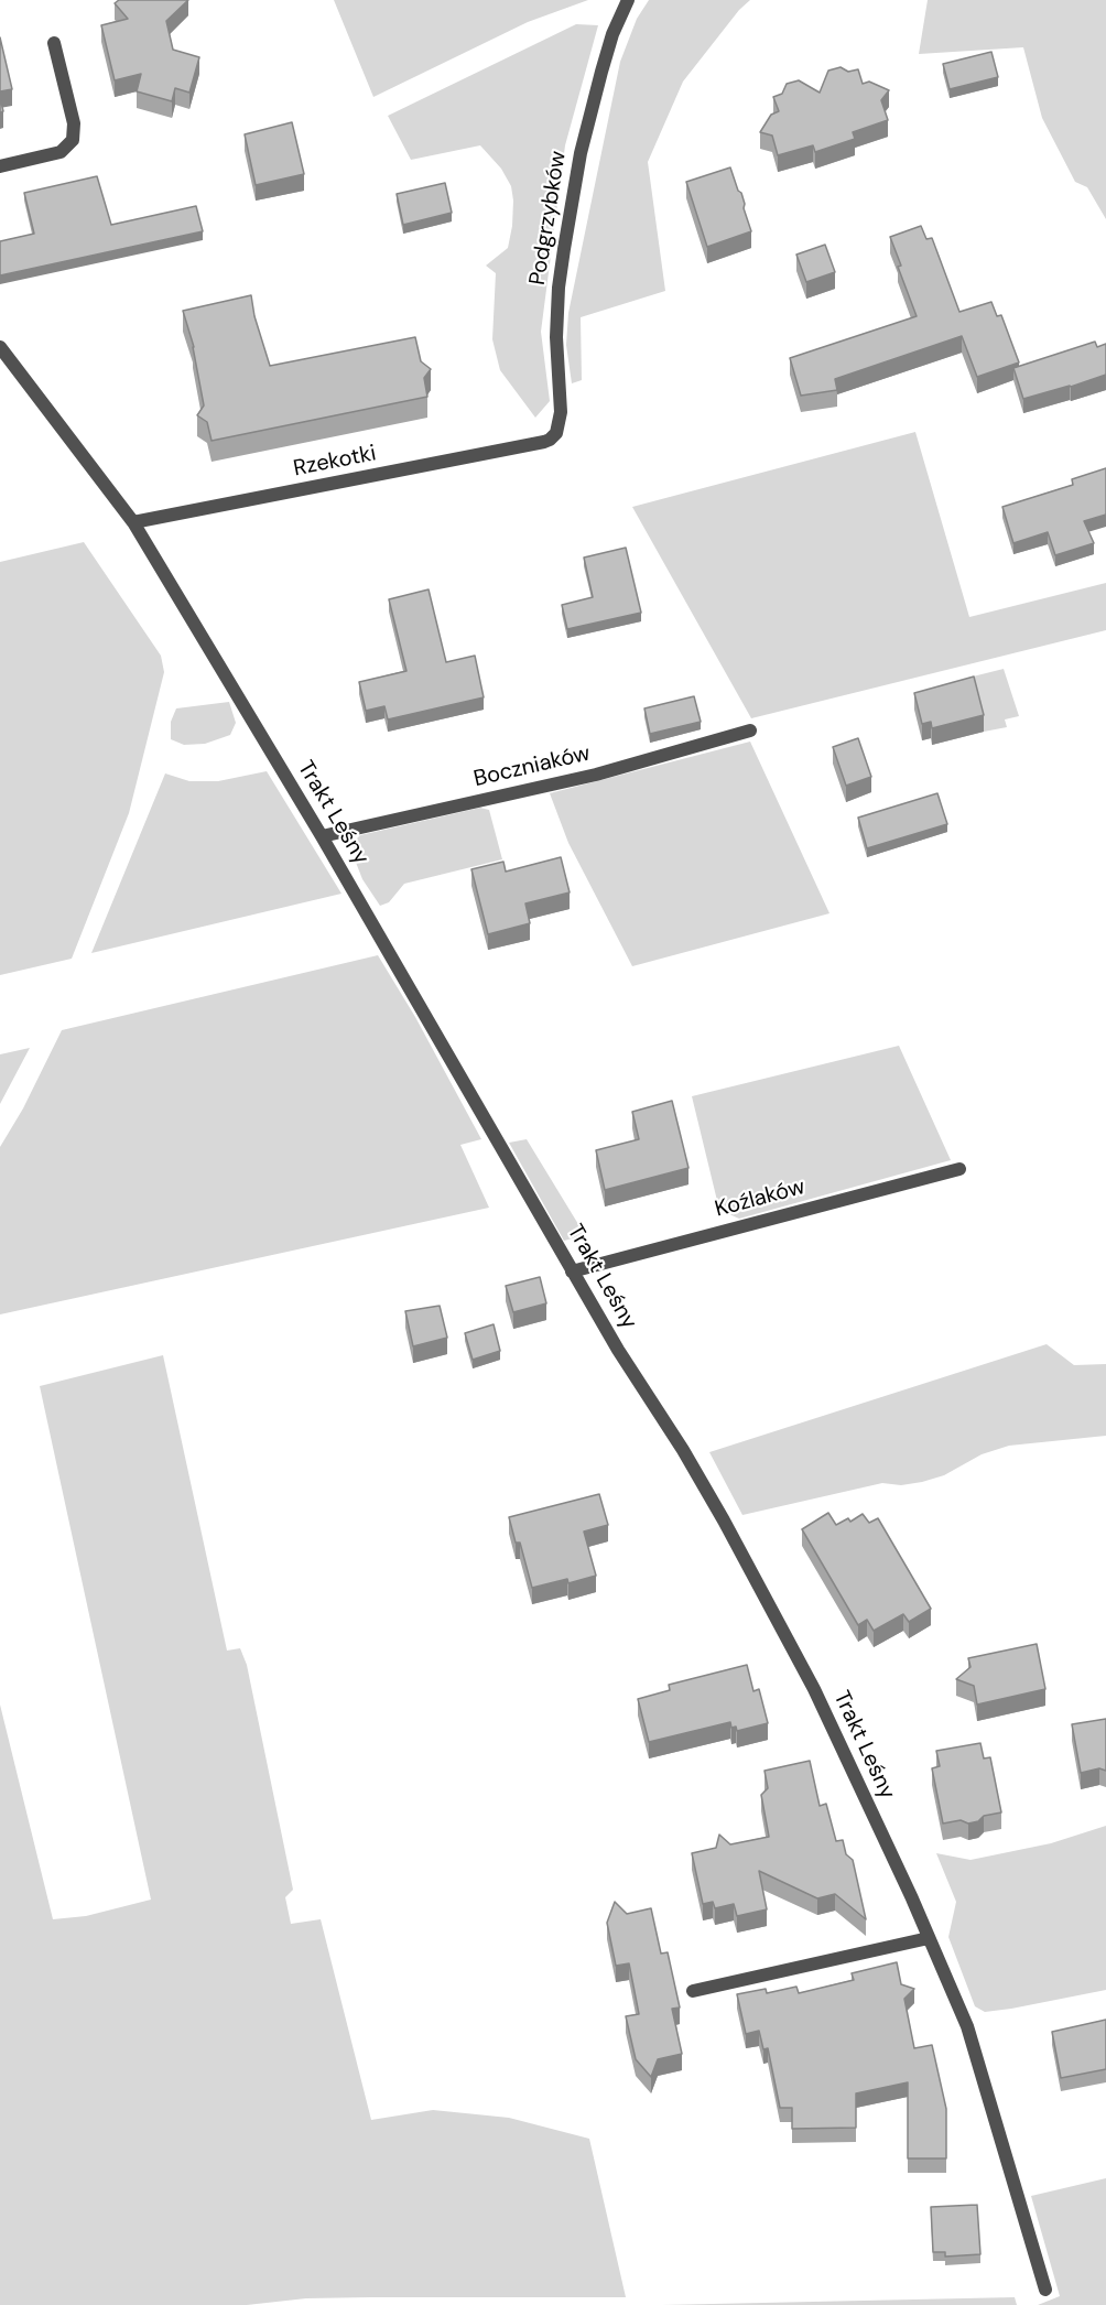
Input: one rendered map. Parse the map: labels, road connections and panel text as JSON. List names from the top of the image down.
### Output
{
  "streets": {
    "street": [
      "Podgrzybków",
      "Rzekotki",
      "Boczniaków",
      "Trakt Leśny",
      "Koźlaków"
    ]
  },
  "crossings": [
    ["Podgrzybków", "Rzekotki"],
    ["Rzekotki", "Trakt Leśny"],
    ["Boczniaków", "Trakt Leśny"],
    ["Trakt Leśny", "Koźlaków"]
  ]
}
